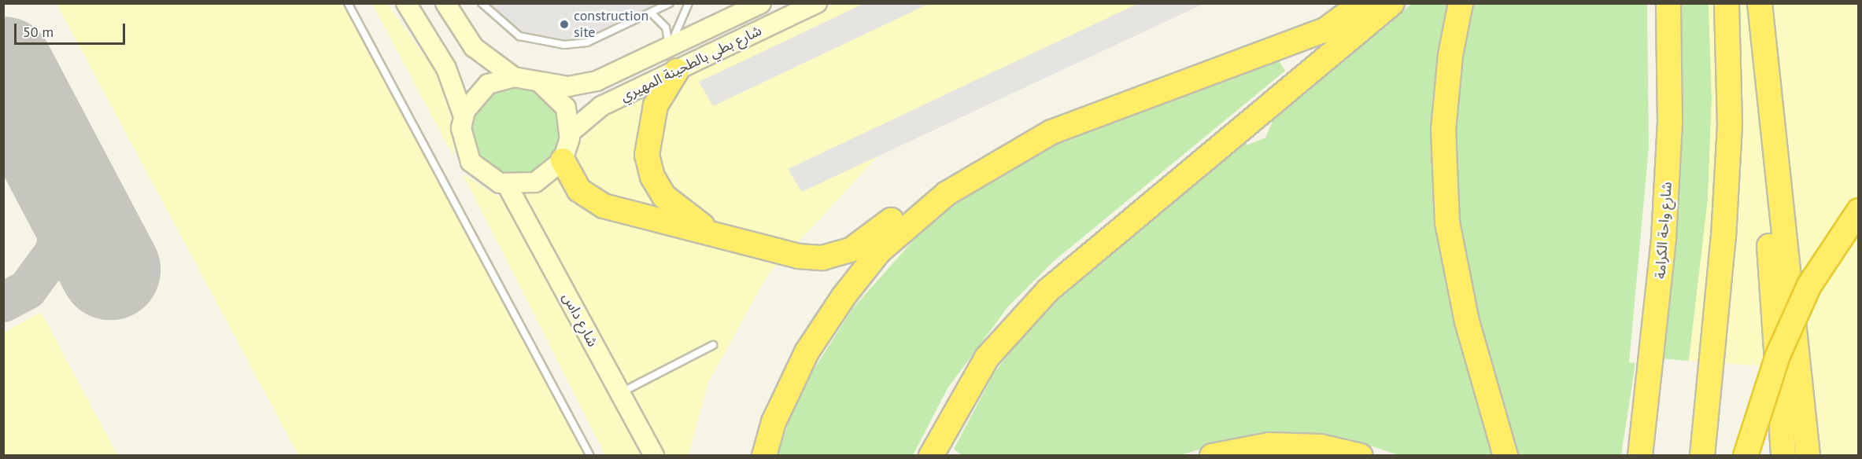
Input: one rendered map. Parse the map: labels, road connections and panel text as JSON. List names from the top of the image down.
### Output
{
  "streets": {
    "highway": ["شارع واحة الكرامة"],
    "street": ["شارع بطي بالطحينة المهيري", "شارع داس"]
  },
  "crossings": [
    ["شارع بطي بالطحينة المهيري", "شارع داس"]
  ],
  "places": ["construction site"],
  "scale_bar": "50 m"
}
